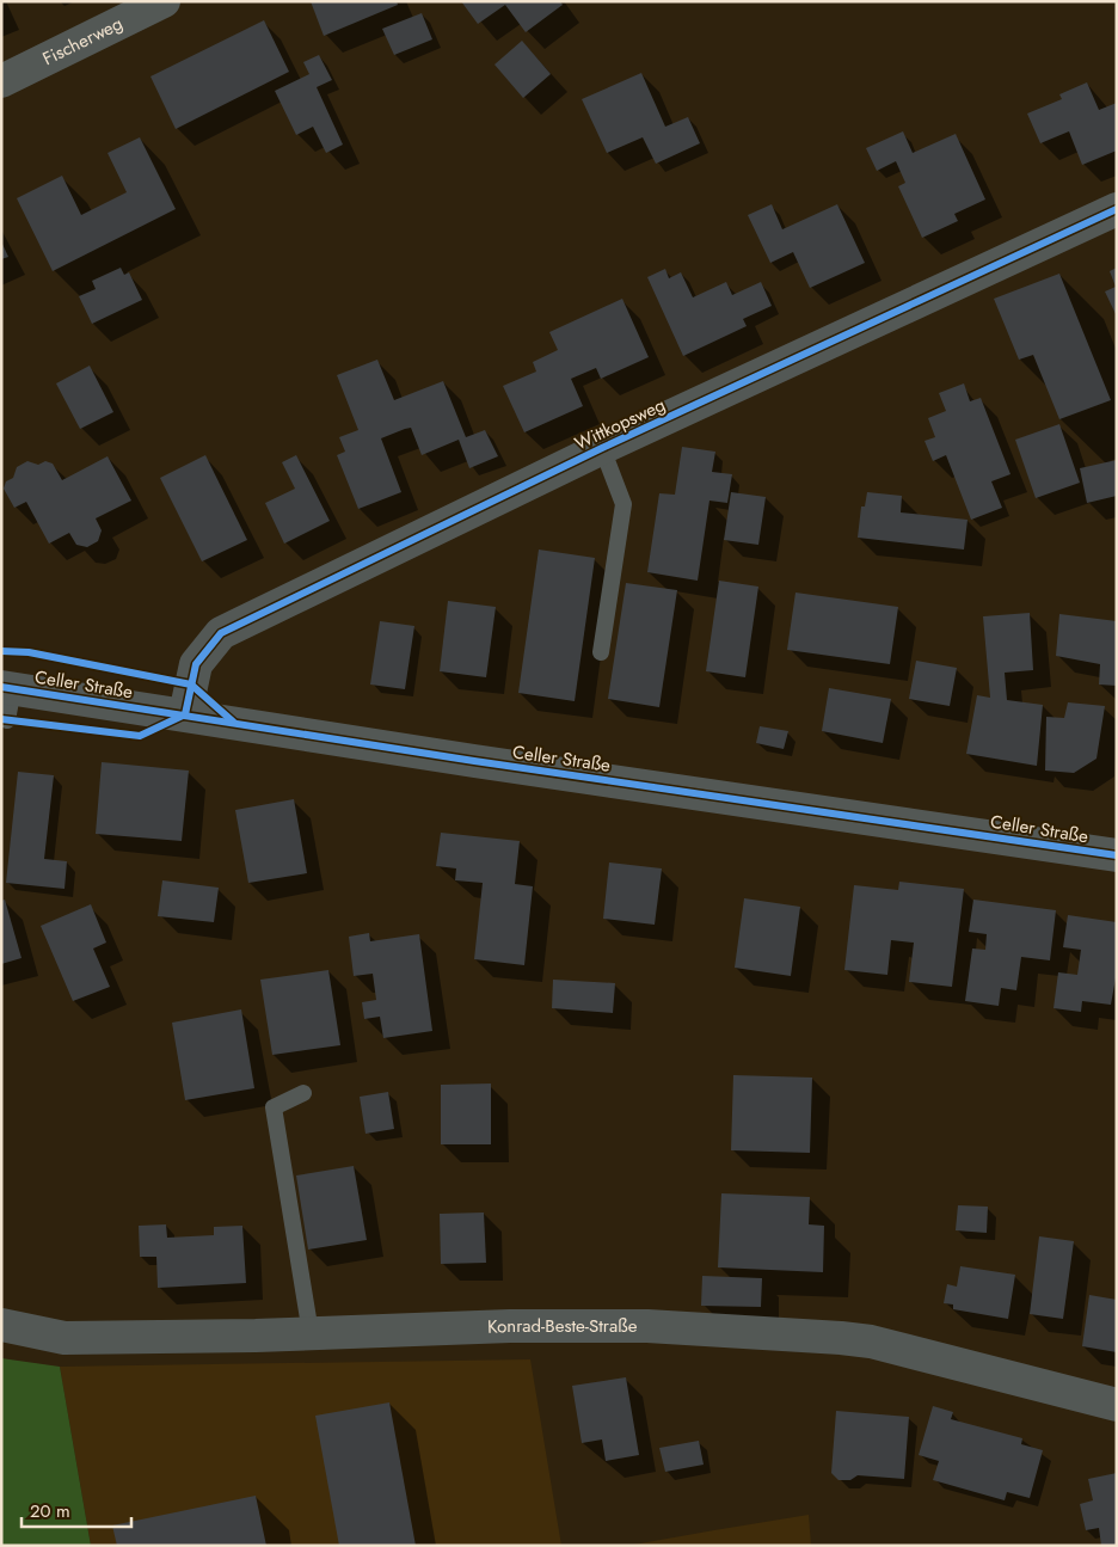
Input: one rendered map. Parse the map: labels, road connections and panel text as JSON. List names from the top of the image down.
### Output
{
  "streets": {
    "street": [
      "Fischerweg",
      "Wittkopsweg",
      "Celler Straße",
      "Konrad-Beste-Straße"
    ]
  },
  "crossings": [
    ["Wittkopsweg", "Celler Straße"]
  ],
  "scale_bar": "20 m"
}
